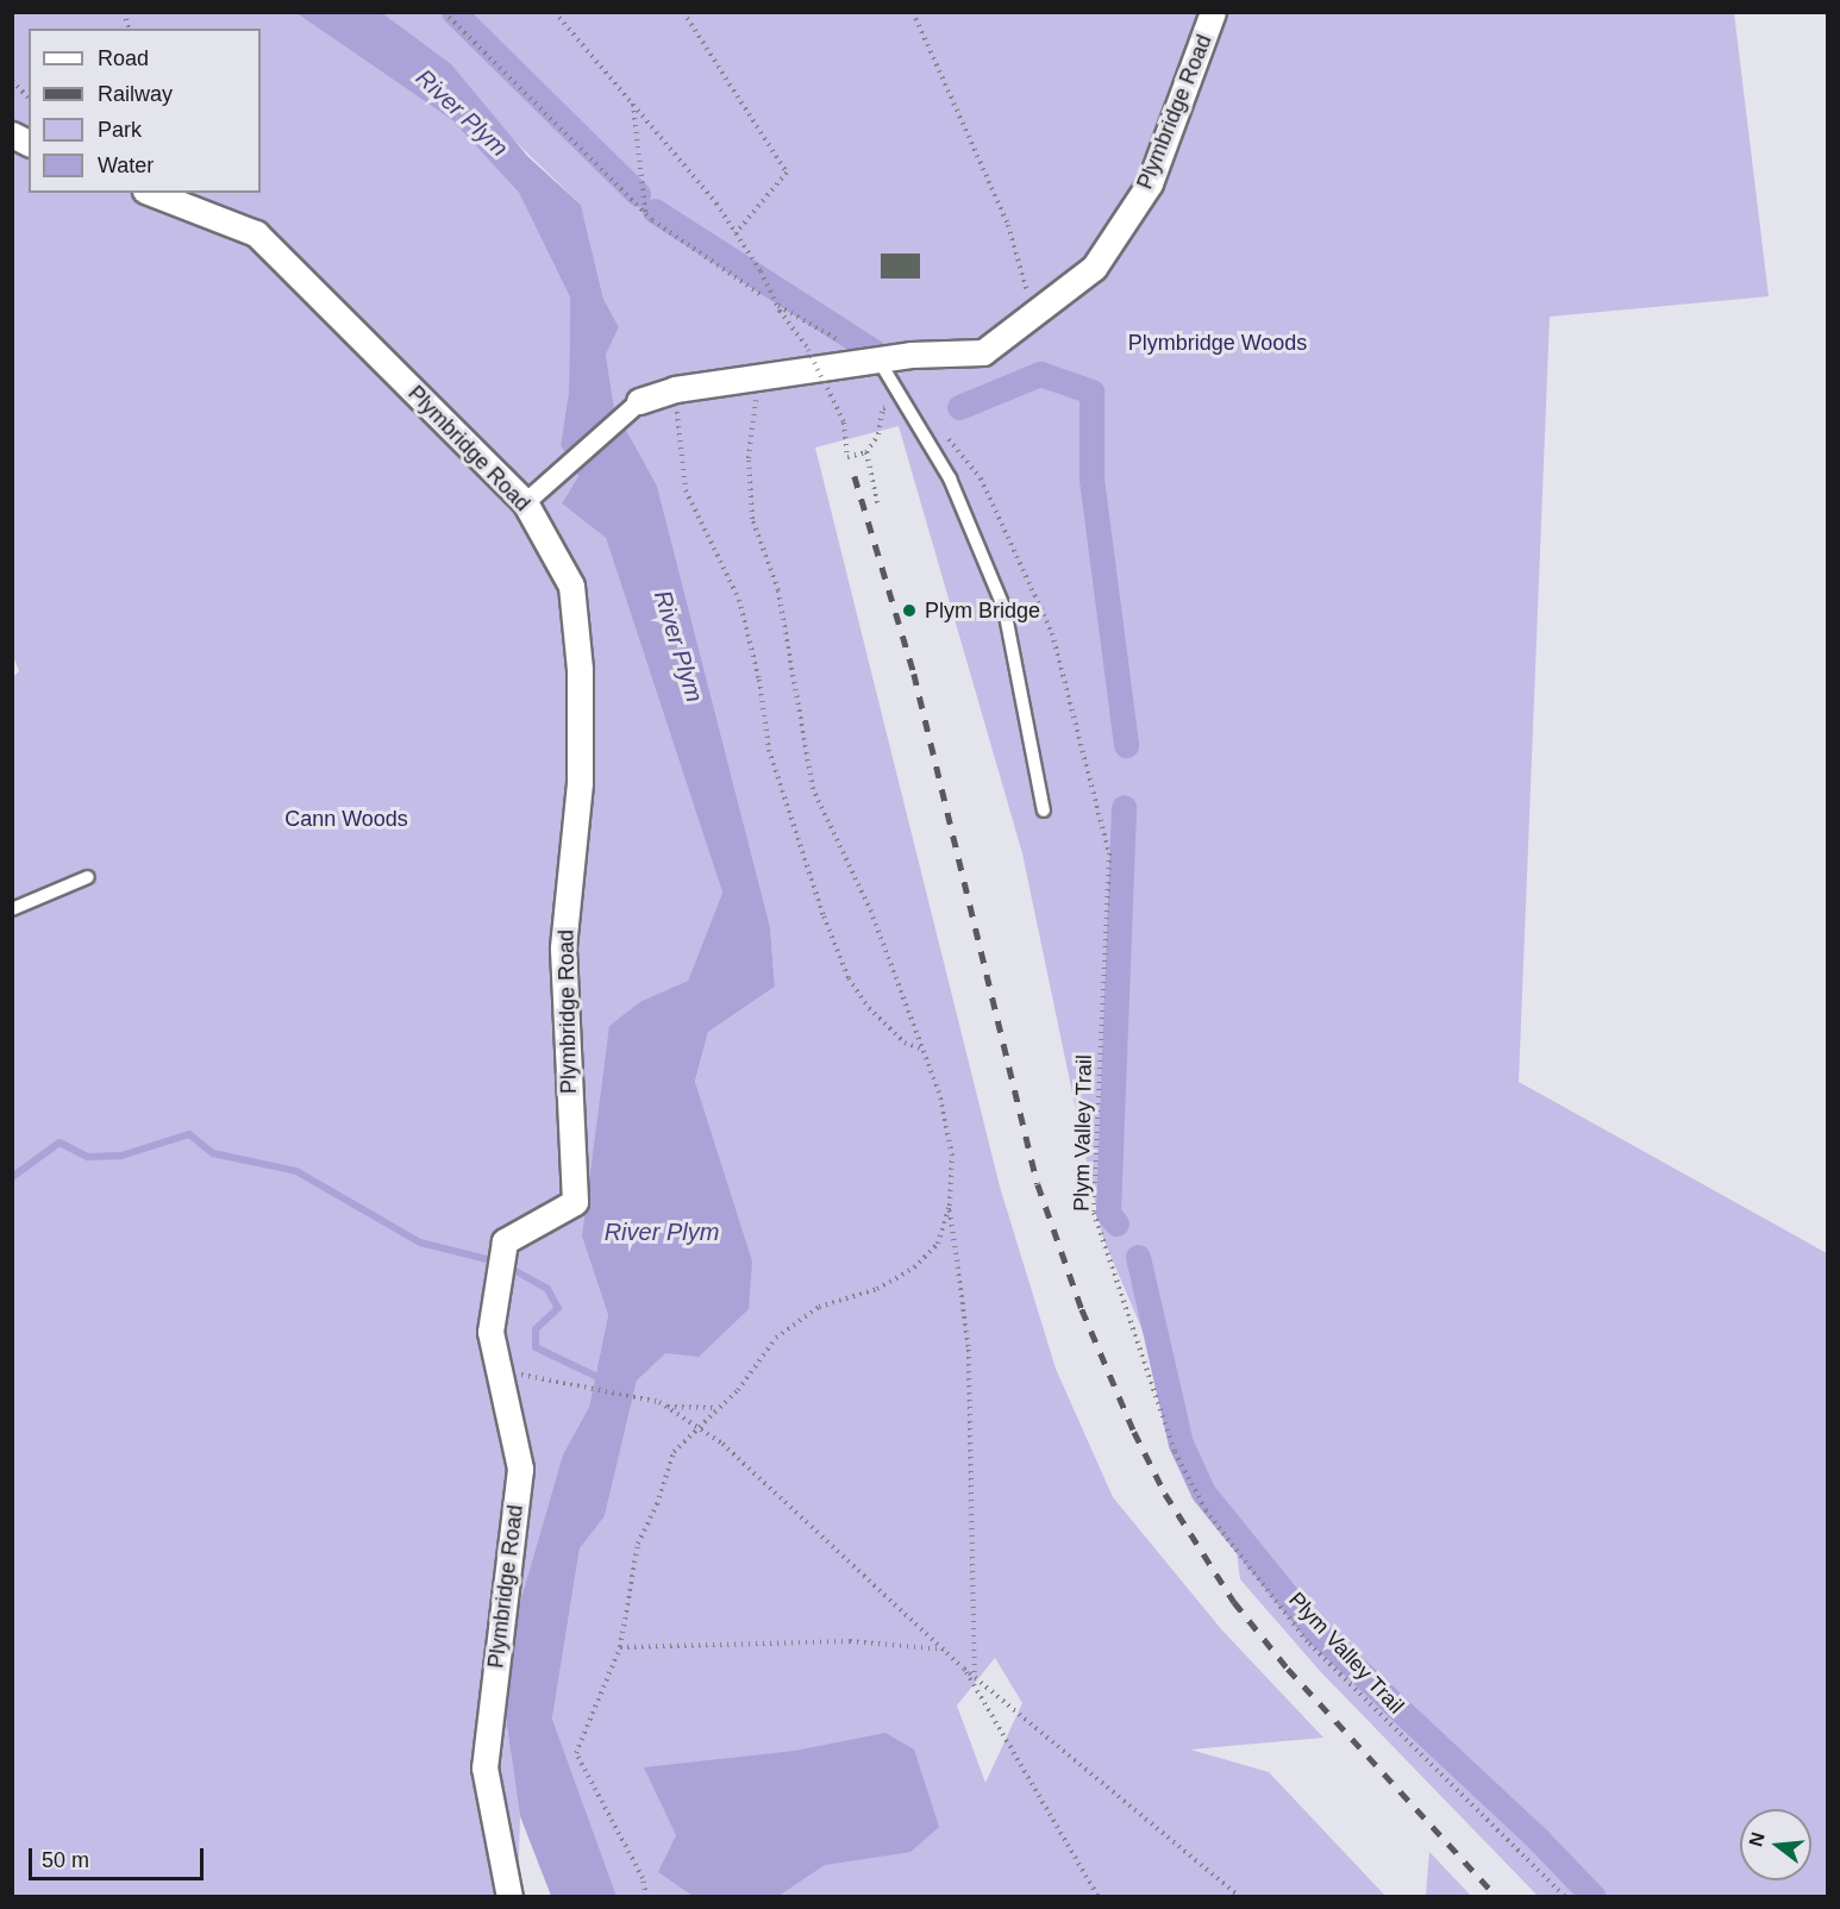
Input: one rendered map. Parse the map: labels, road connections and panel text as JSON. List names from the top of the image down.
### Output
{
  "streets": {
    "street": ["Plymbridge Road"],
    "path": ["Plym Valley Trail"]
  },
  "water": ["River Plym"],
  "parks": ["Plymbridge Woods", "Cann Woods"],
  "places": ["Plym Bridge"],
  "legend": [
    "Road",
    "Railway",
    "Park",
    "Water"
  ],
  "scale_bar": "50 m",
  "north": "left"
}
